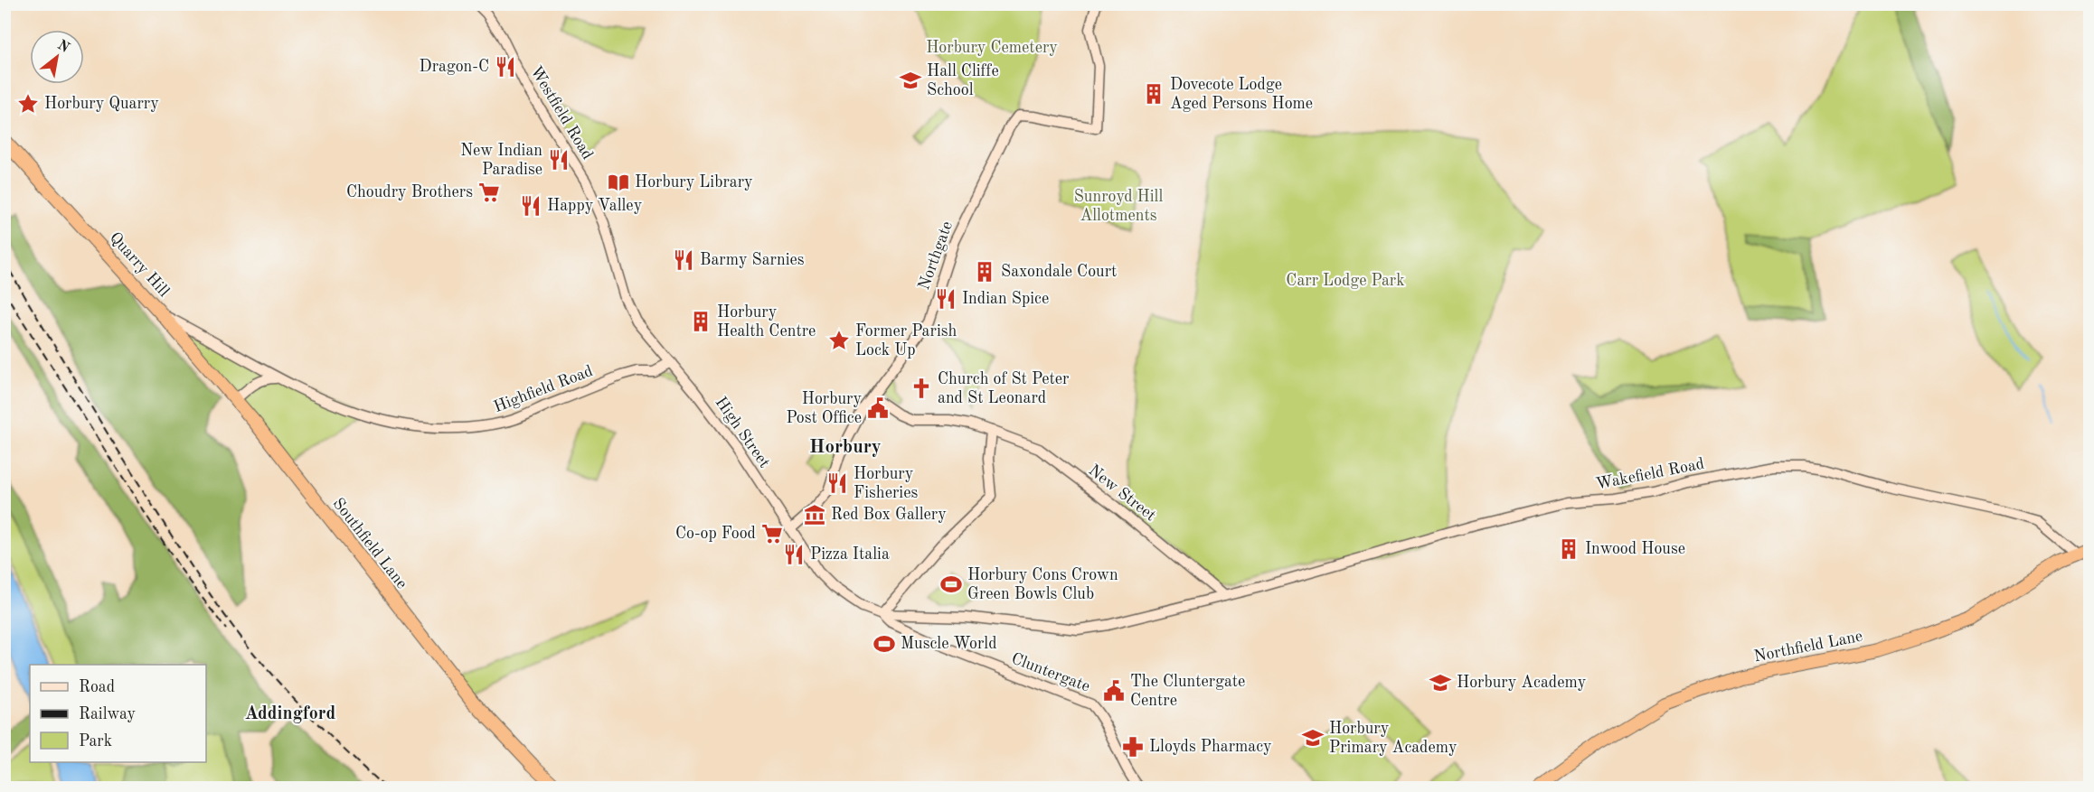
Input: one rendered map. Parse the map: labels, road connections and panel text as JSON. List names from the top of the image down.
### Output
{
  "streets": {
    "highway": ["Quarry Hill", "Southfield Lane", "Northfield Lane"],
    "main road": [
      "Westfield Road",
      "Northgate",
      "Highfield Road",
      "High Street",
      "Wakefield Road",
      "New Street",
      "Cluntergate"
    ]
  },
  "crossings": [
    ["Westfield Road", "High Street"],
    ["Northgate", "High Street"],
    ["Northgate", "New Street"],
    ["Quarry Hill", "Highfield Road"],
    ["Quarry Hill", "Southfield Lane"],
    ["Highfield Road", "High Street"],
    ["High Street", "Wakefield Road"],
    ["High Street", "Cluntergate"],
    ["Wakefield Road", "New Street"],
    ["Wakefield Road", "Northfield Lane"],
    ["Wakefield Road", "Cluntergate"]
  ],
  "districts": ["Horbury", "Addingford"],
  "parks": ["Horbury Cemetery", "Sunroyd Hill Allotments", "Carr Lodge Park"],
  "places": {
    "restaurant": [
      "Dragon-C",
      "New Indian Paradise",
      "Happy Valley",
      "Barmy Sarnies",
      "Indian Spice",
      "Horbury Fisheries",
      "Pizza Italia"
    ],
    "school or university": ["Hall Cliffe School", "Horbury Academy", "Horbury Primary Academy"],
    "building": [
      "Dovecote Lodge Aged Persons Home",
      "Saxondale Court",
      "Horbury Health Centre",
      "Inwood House"
    ],
    "place": ["Horbury Quarry", "Former Parish Lock Up"],
    "library": ["Horbury Library"],
    "supermarket": ["Choudry Brothers", "Co-op Food"],
    "church": ["Church of St Peter and St Leonard"],
    "public building": ["Horbury Post Office", "The Cluntergate Centre"],
    "museum": ["Red Box Gallery"],
    "sports": ["Horbury Cons Crown Green Bowls Club", "Muscle World"],
    "pharmacy": ["Lloyds Pharmacy"]
  },
  "legend": ["Road", "Railway", "Park"],
  "north": "top right"
}
